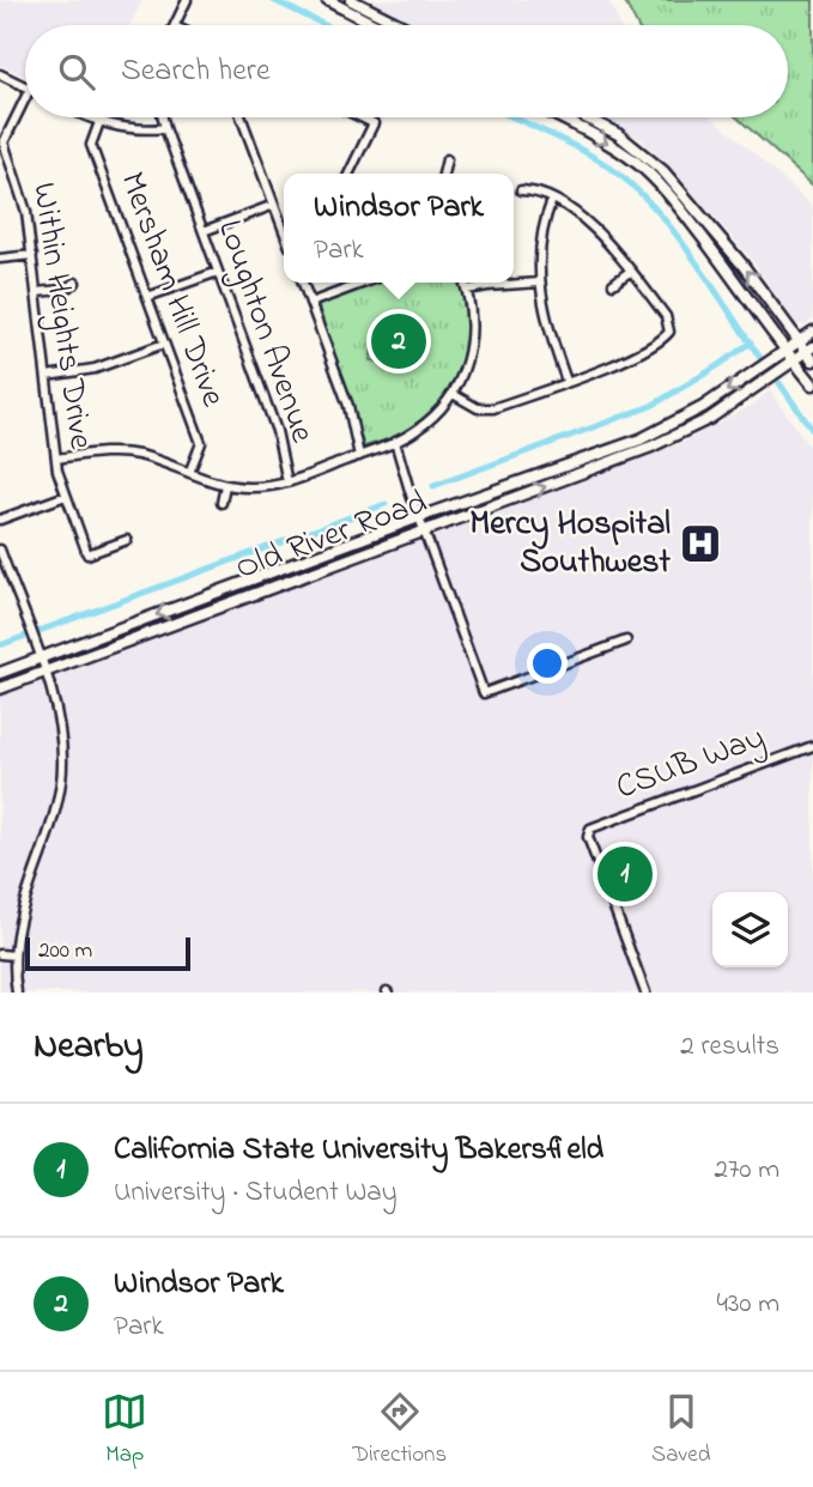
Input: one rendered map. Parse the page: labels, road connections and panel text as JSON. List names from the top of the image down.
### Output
{
  "streets": {
    "main road": ["Old River Road"],
    "street": [
      "Mersham Hill Drive",
      "Within Heights Drive",
      "Loughton Avenue",
      "CSUB Way"
    ]
  },
  "places": {
    "hospital": ["Mercy Hospital Southwest"]
  },
  "scale_bar": "200 m",
  "page": {
    "search": "Search here",
    "popup": ["Windsor Park", "Park"],
    "pins": ["2", "1"],
    "scale": "200 m",
    "heading": ["Nearby", "2 results"],
    "list": [
      {
        "mark": "1",
        "name": "California State University Bakersfield",
        "note": "University · Student Way",
        "value": "270 m"
      },
      {
        "mark": "2",
        "name": "Windsor Park",
        "note": "Park",
        "value": "430 m"
      }
    ],
    "nav": ["Map", "Directions", "Saved"]
  }
}
